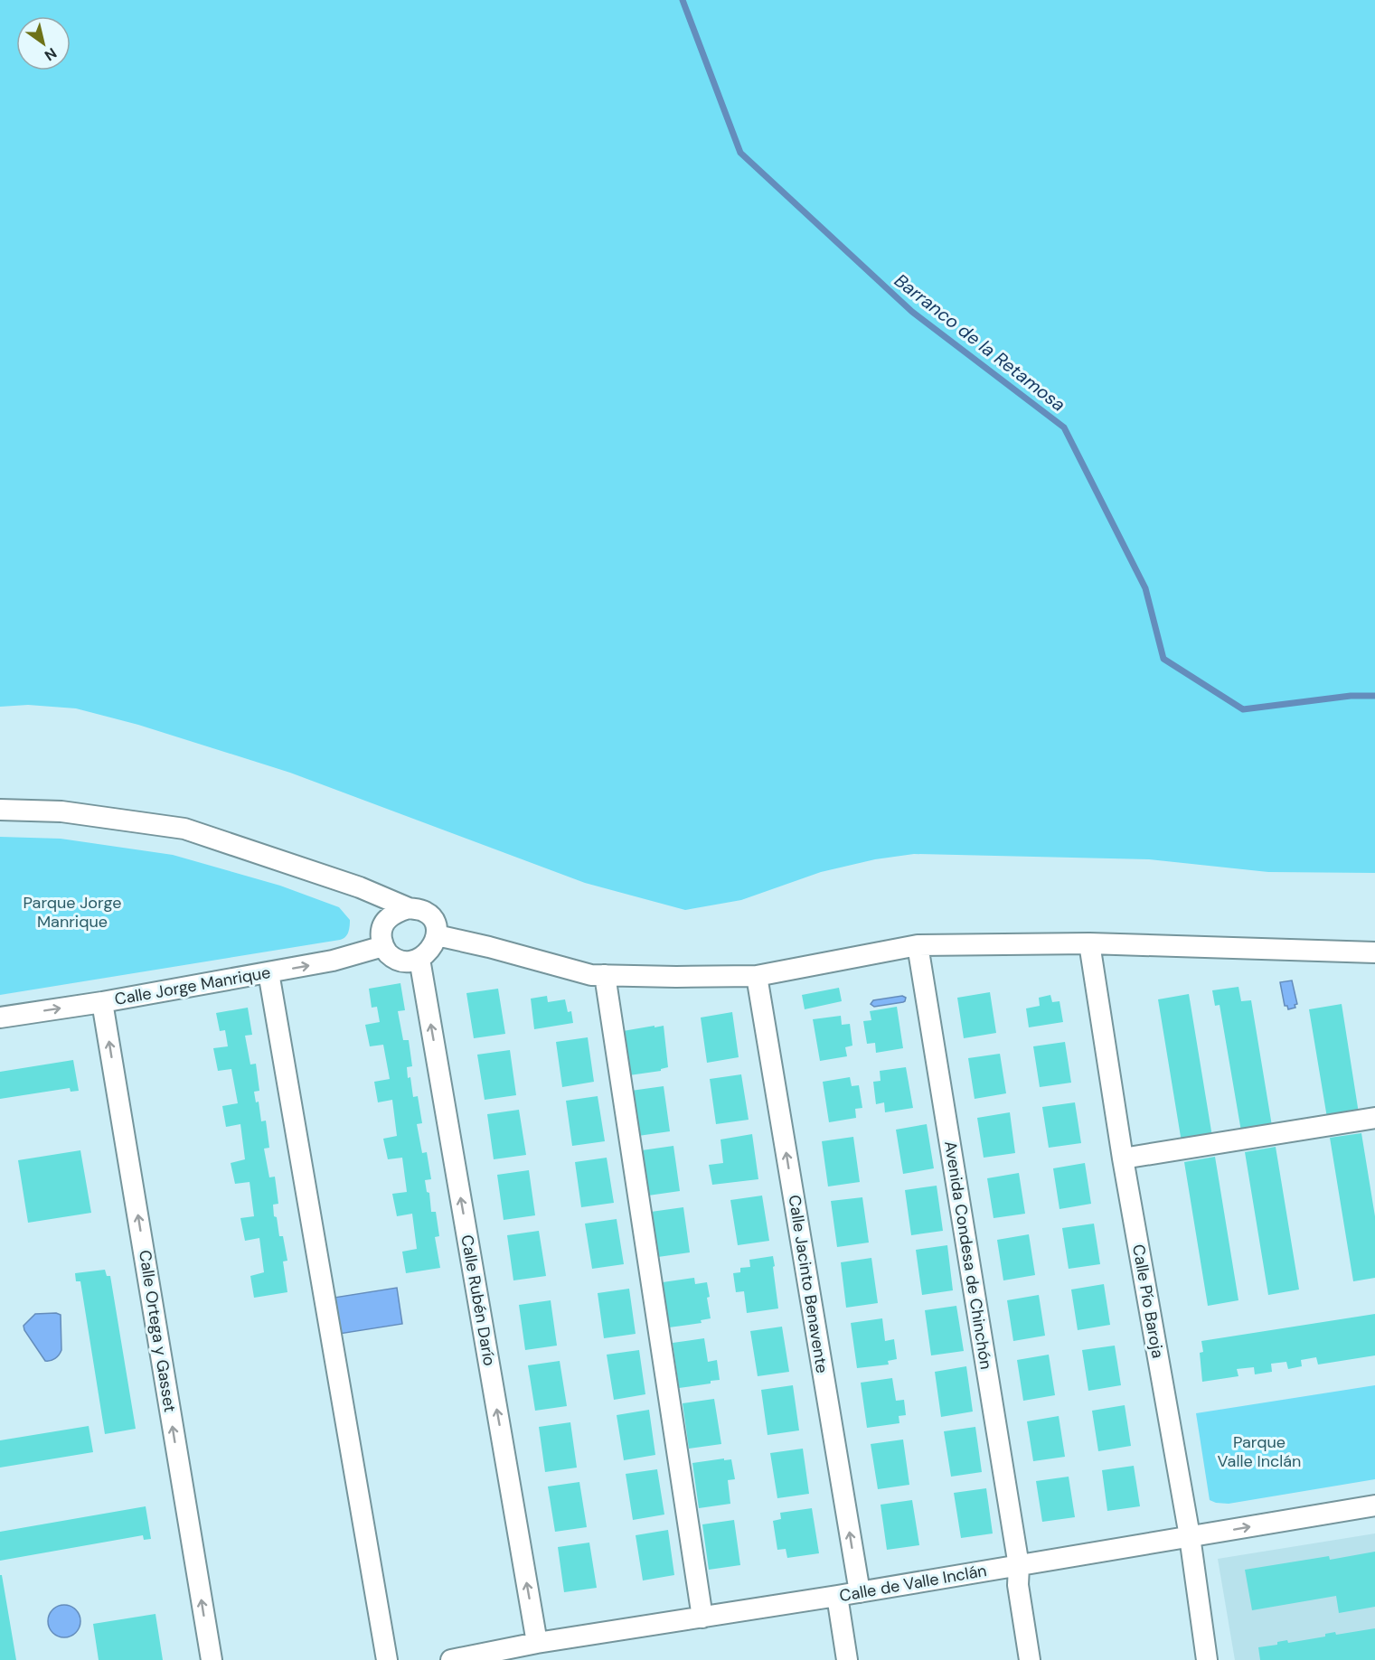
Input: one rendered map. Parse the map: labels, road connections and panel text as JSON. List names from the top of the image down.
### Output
{
  "streets": {
    "street": [
      "Calle Jorge Manrique",
      "Avenida Condesa de Chinchón",
      "Calle Jacinto Benavente",
      "Calle Rubén Darío",
      "Calle Pío Baroja",
      "Calle Ortega y Gasset",
      "Calle de Valle Inclán"
    ]
  },
  "crossings": [
    ["Calle Jorge Manrique", "Calle Rubén Darío"],
    ["Calle Jorge Manrique", "Calle Ortega y Gasset"],
    ["Avenida Condesa de Chinchón", "Calle de Valle Inclán"],
    ["Calle Jacinto Benavente", "Calle de Valle Inclán"],
    ["Calle Rubén Darío", "Calle de Valle Inclán"],
    ["Calle Pío Baroja", "Calle de Valle Inclán"]
  ],
  "water": ["Barranco de la Retamosa"],
  "parks": ["Parque Jorge Manrique", "Parque Valle Inclán"],
  "north": "bottom right"
}
